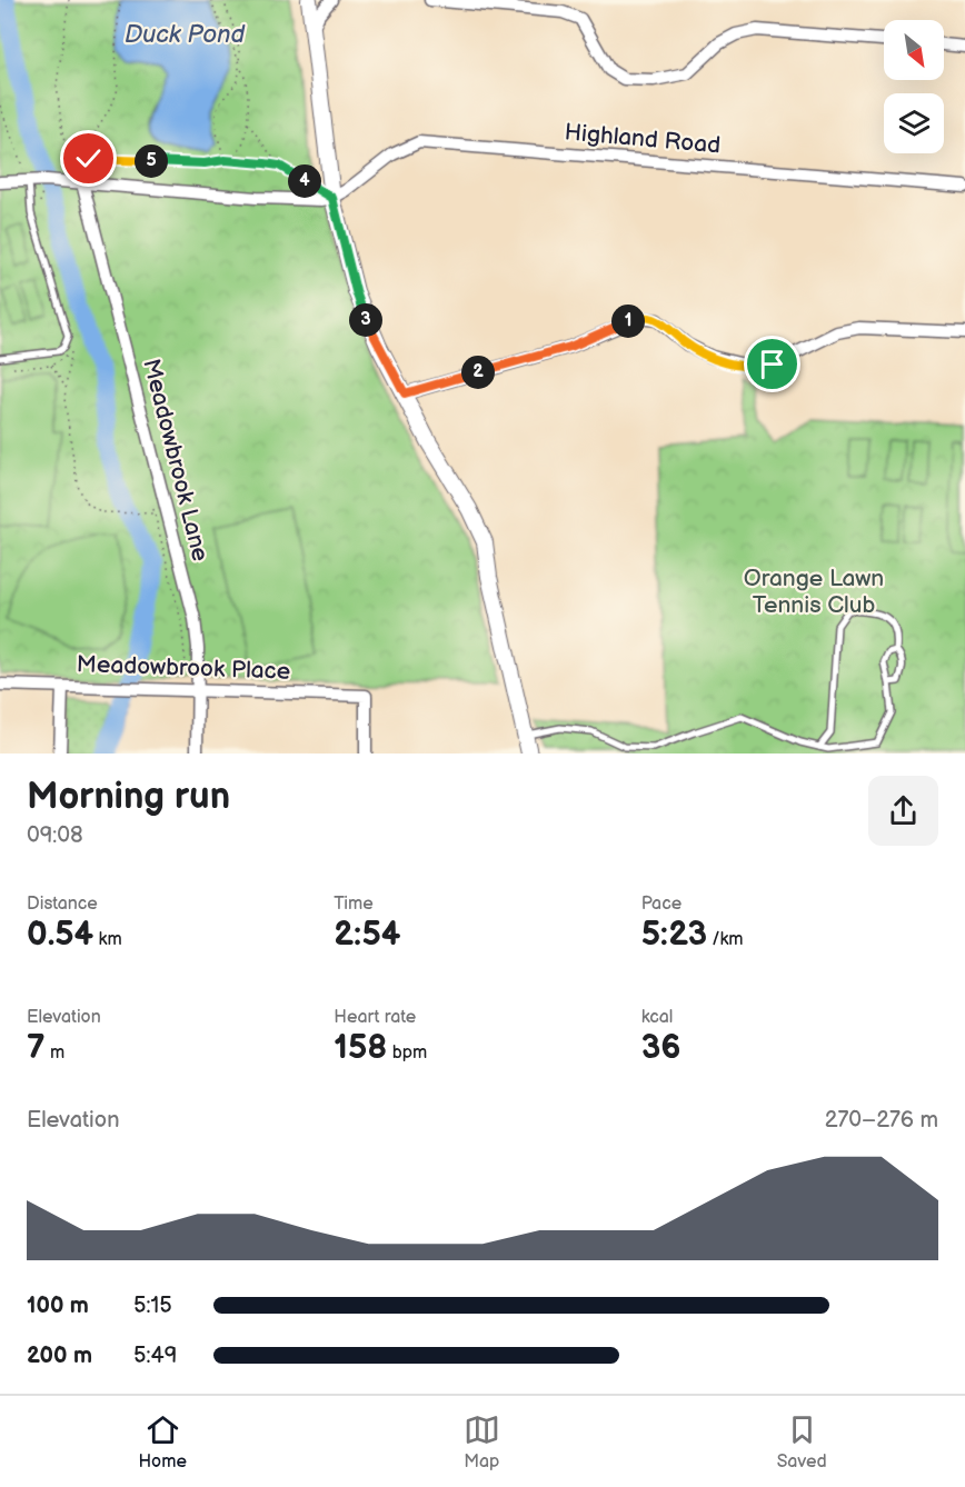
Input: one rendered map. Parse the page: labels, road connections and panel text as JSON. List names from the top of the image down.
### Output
{
  "streets": {
    "street": ["Highland Road", "Meadowbrook Lane", "Meadowbrook Place"]
  },
  "crossings": [
    ["Meadowbrook Lane", "Meadowbrook Place"]
  ],
  "water": ["Duck Pond"],
  "parks": ["Orange Lawn Tennis Club"],
  "north": "bottom right",
  "page": {
    "pins": [
      "5",
      "4",
      "3",
      "1",
      "2"
    ],
    "heading": ["Morning run", "09:08"],
    "stats": [
      ["Distance", "0.54 km"],
      ["Time", "2:54"],
      ["Pace", "5:23 /km"],
      ["Elevation", "7 m"],
      ["Heart rate", "158 bpm"],
      ["kcal", "36"]
    ],
    "chart": ["Elevation", "270–276 m"],
    "list": [
      {
        "name": "100 m",
        "note": "5:15"
      },
      {
        "name": "200 m",
        "note": "5:49"
      }
    ],
    "tabs": ["Home", "Map", "Saved"]
  }
}
